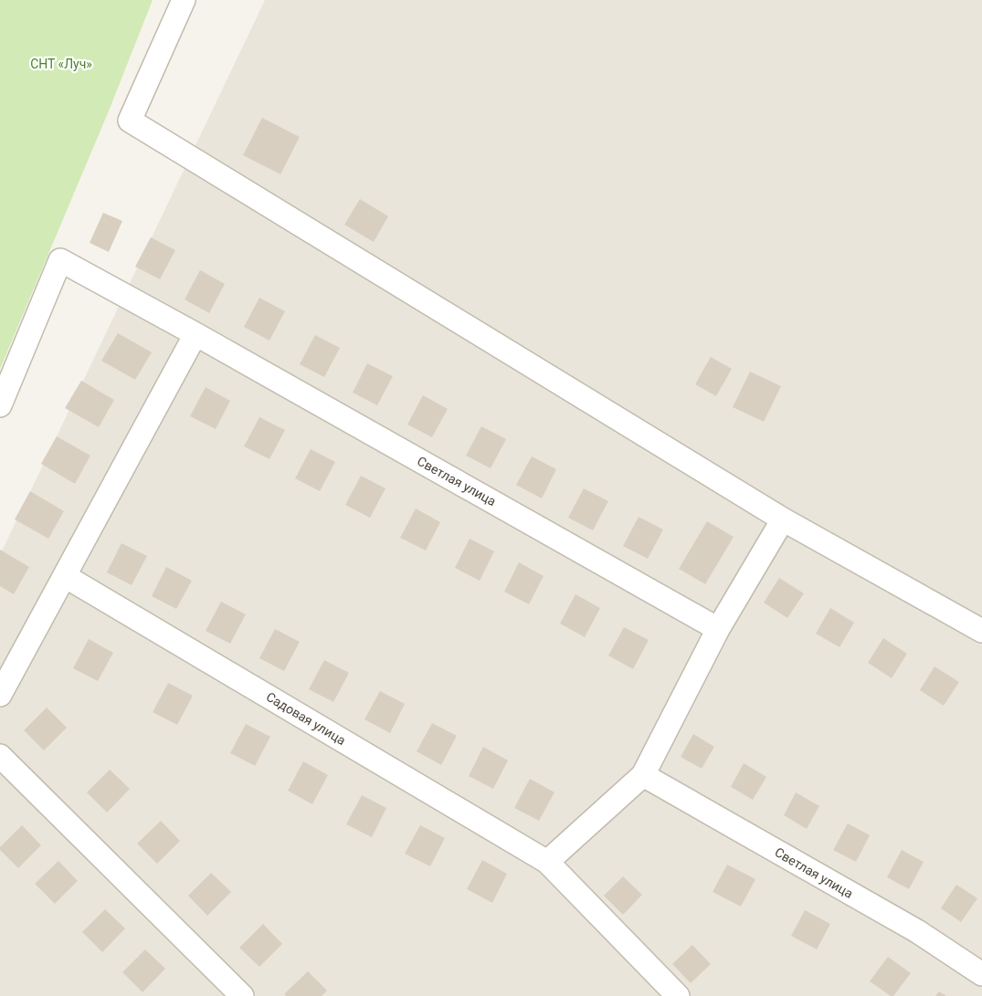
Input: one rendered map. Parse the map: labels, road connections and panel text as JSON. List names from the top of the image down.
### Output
{
  "streets": {
    "street": ["Светлая улица", "Садовая улица"]
  },
  "parks": ["СНТ «Луч»"]
}
